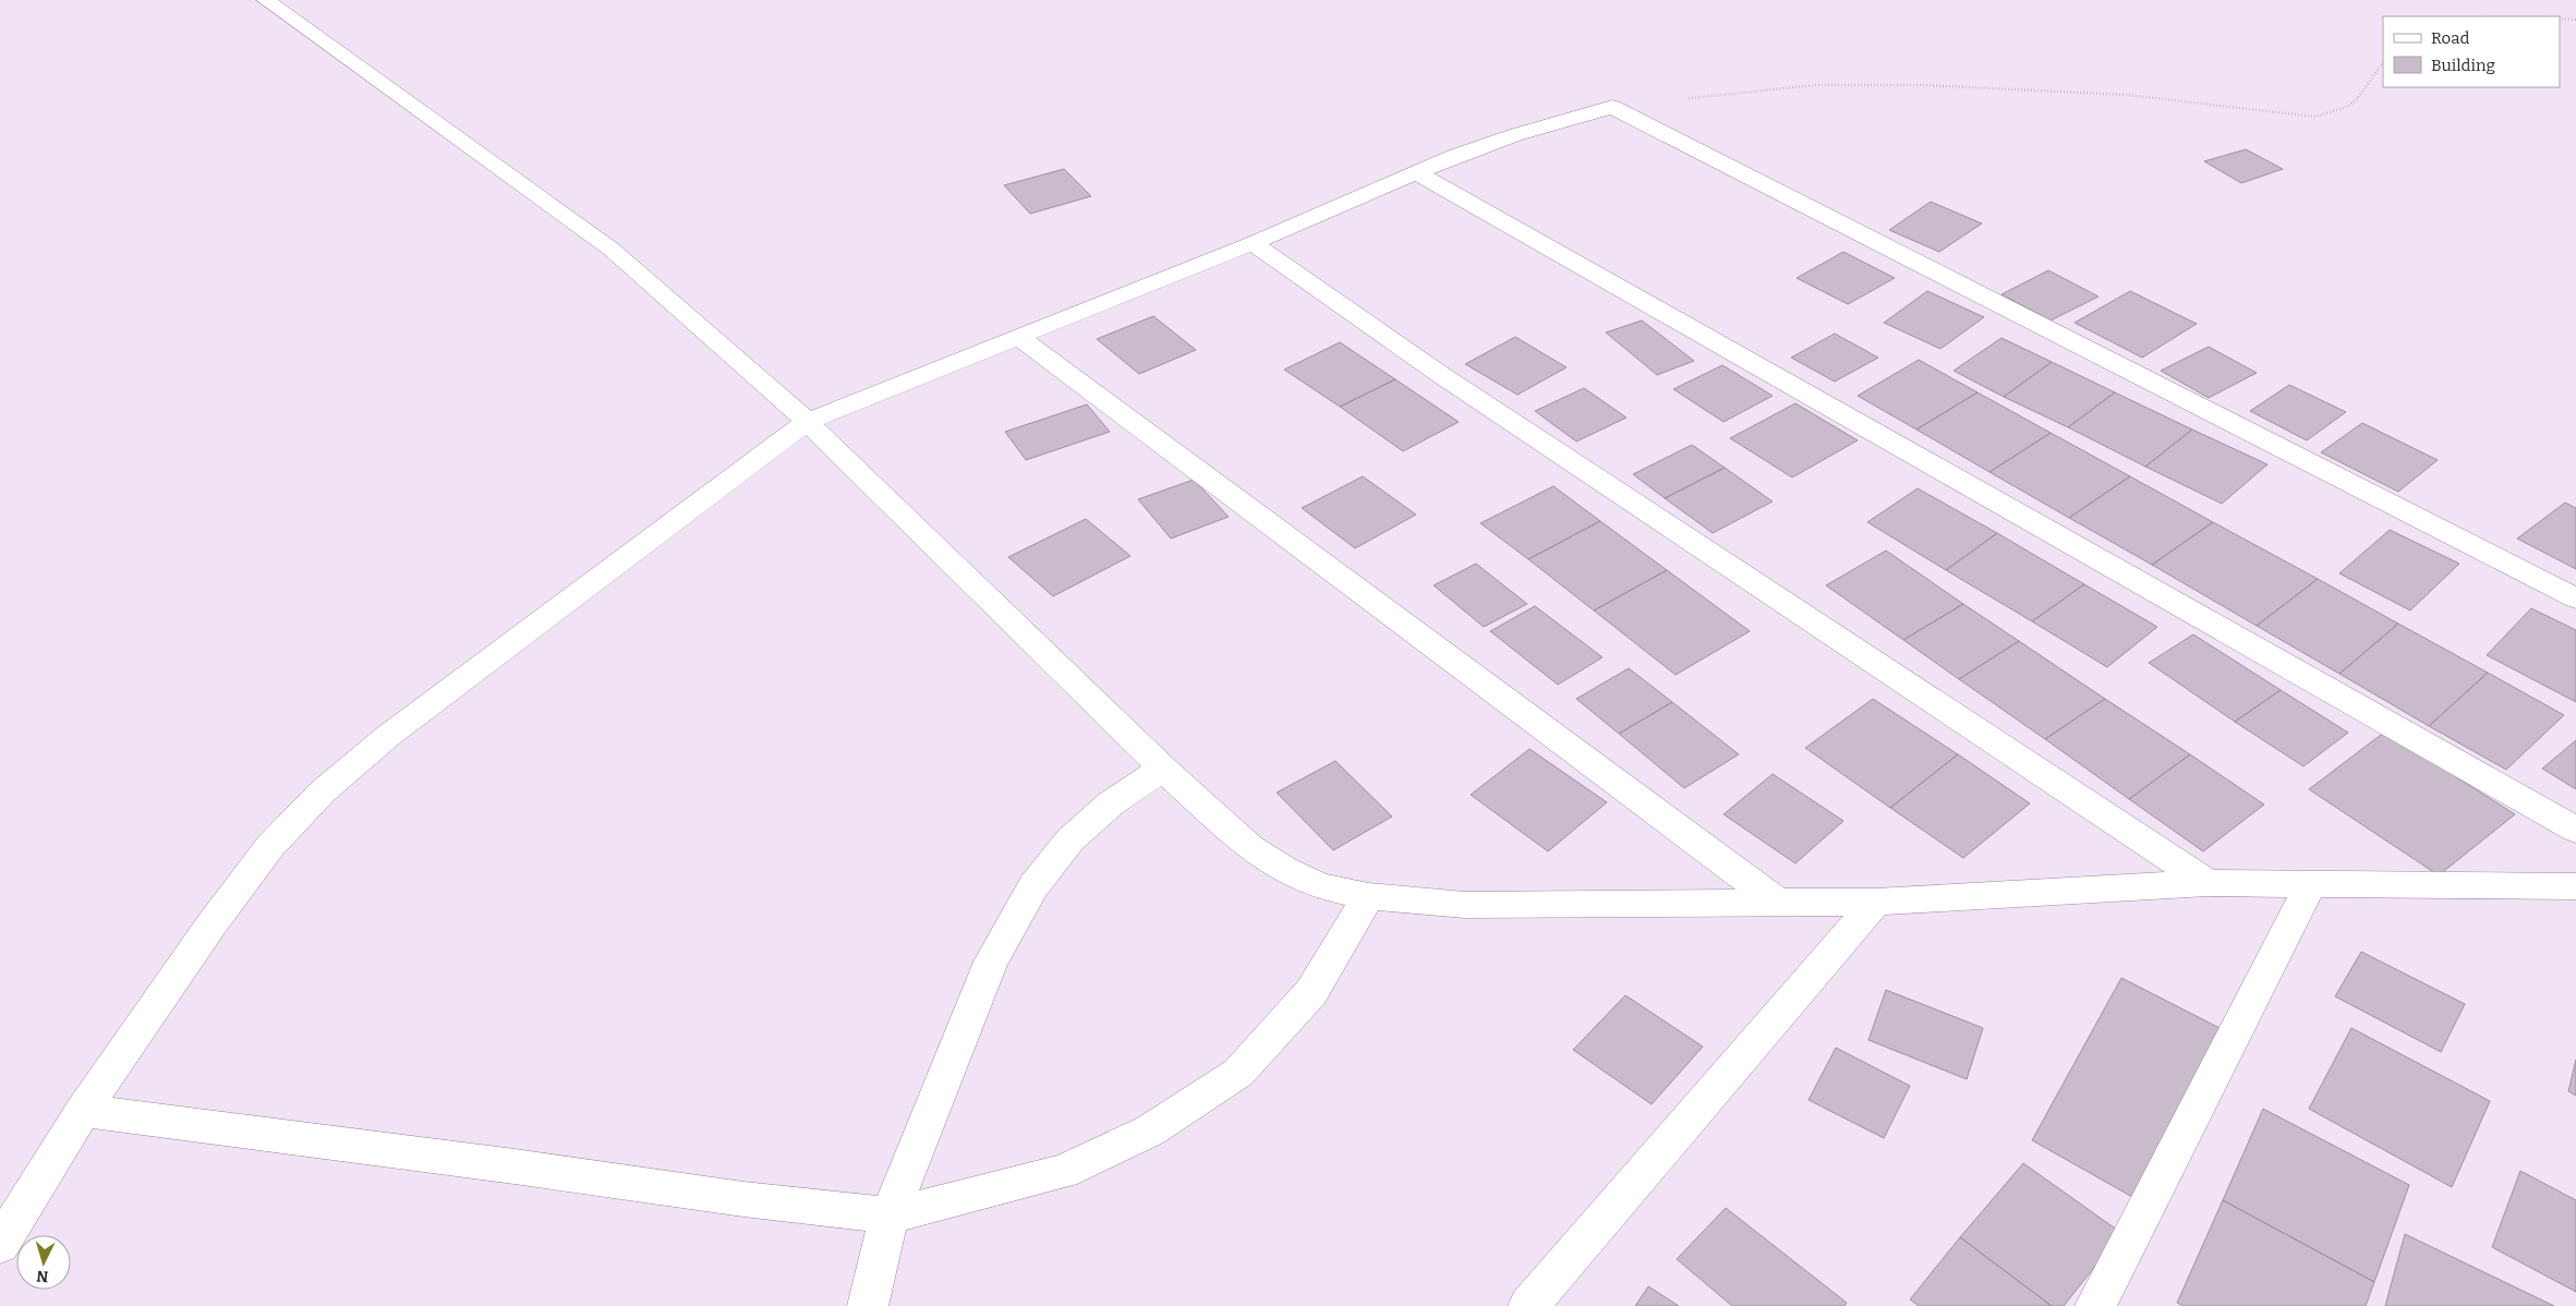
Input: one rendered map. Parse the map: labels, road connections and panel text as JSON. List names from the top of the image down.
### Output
{
  "legend": ["Road", "Building"],
  "north": "bottom"
}
